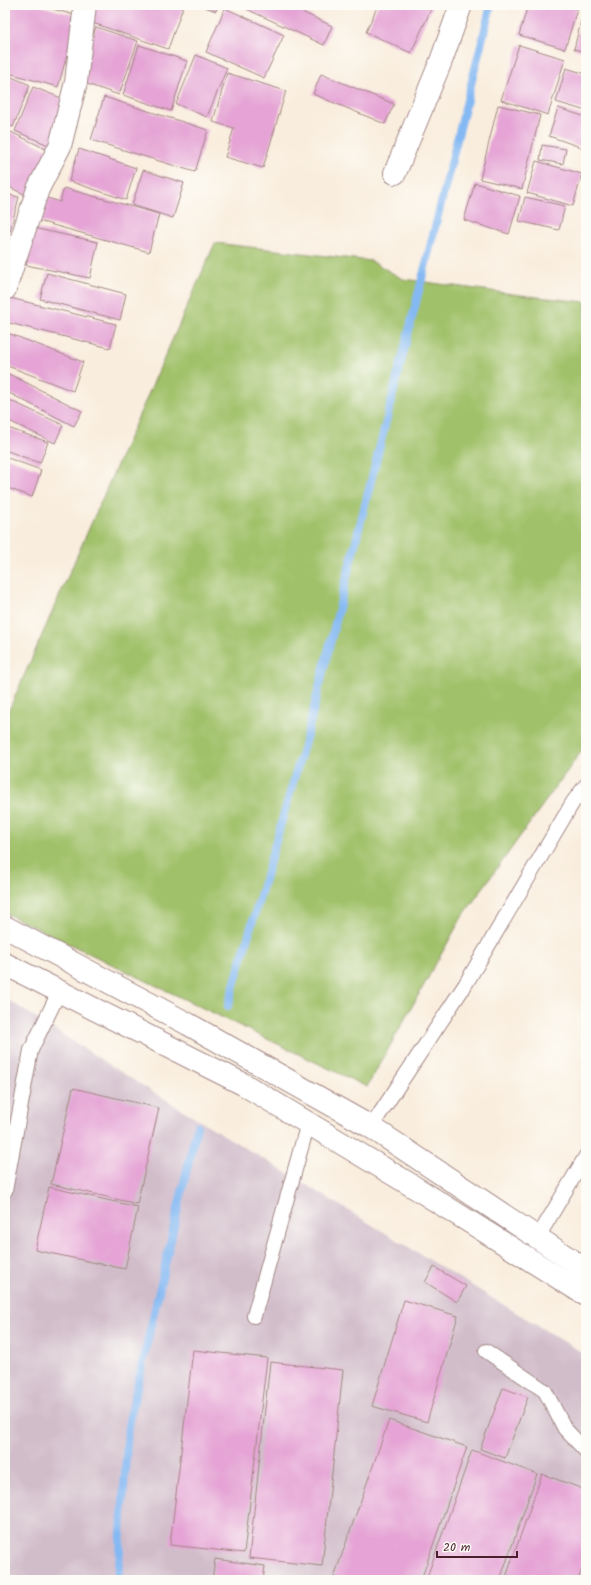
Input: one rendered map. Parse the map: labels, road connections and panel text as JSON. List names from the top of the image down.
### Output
{
  "scale_bar": "20 m"
}
